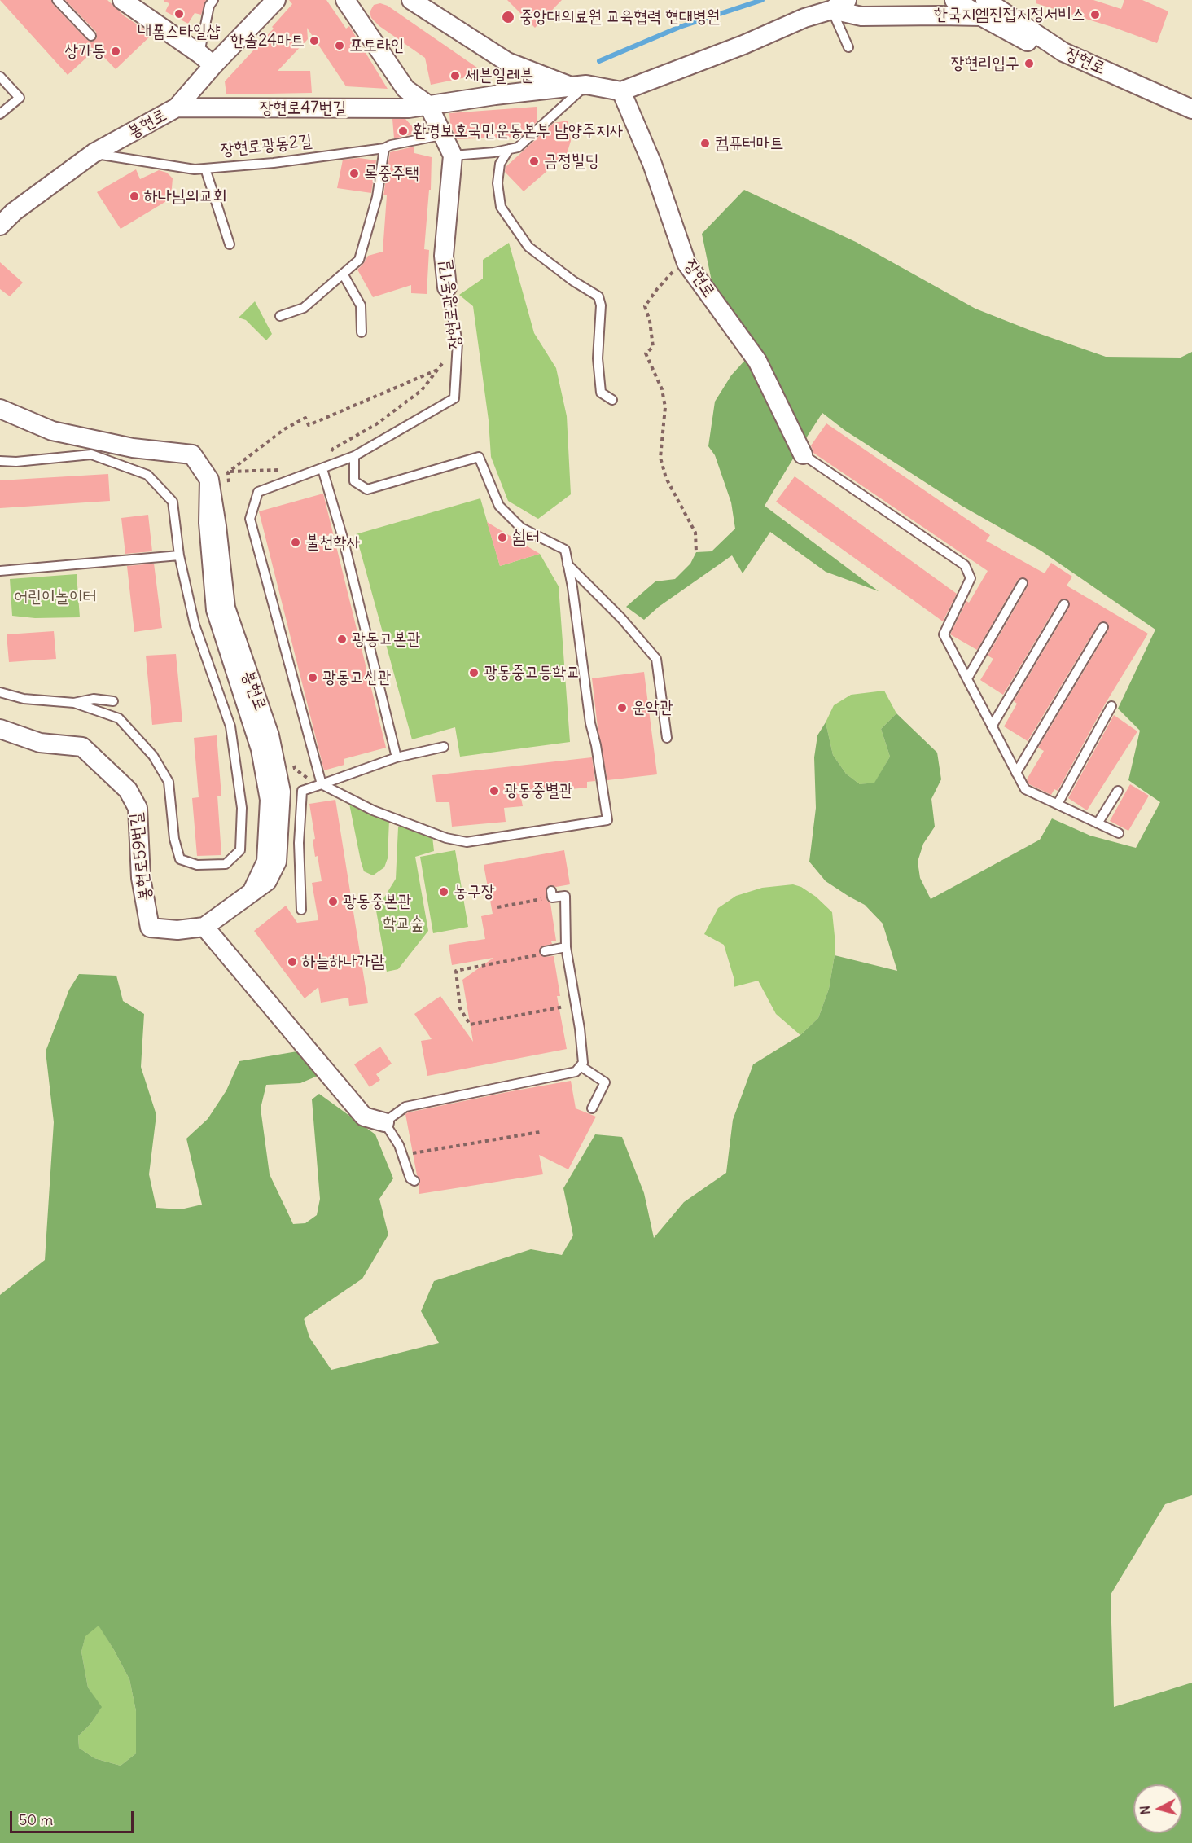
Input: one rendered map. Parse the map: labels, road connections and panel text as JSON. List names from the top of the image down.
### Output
{
  "streets": {
    "street": [
      "장현로",
      "장현로47번길",
      "봉현로",
      "장현로광동1길",
      "봉현로59번길"
    ],
    "lane": ["장현로광동2길"]
  },
  "crossings": [
    ["장현로47번길", "봉현로"],
    ["봉현로", "장현로광동2길"],
    ["봉현로", "봉현로59번길"]
  ],
  "parks": ["어린이놀이터", "학교숲"],
  "places": [
    "내폼스타일샵",
    "한국지엠진접지정서비스",
    "중앙대의료원 교육협력 현대병원",
    "한솔24마트",
    "포토라인",
    "상가동",
    "장현리입구",
    "세븐일레븐",
    "환경보호국민운동본부 남양주지사",
    "컴퓨터마트",
    "금정빌딩",
    "록중주택",
    "하나님의교회",
    "쉼터",
    "불천학사",
    "광동고본관",
    "광동중고등학교",
    "광동고신관",
    "운악관",
    "광동중별관",
    "농구장",
    "광동중본관",
    "하늘하나가람"
  ],
  "scale_bar": "50 m",
  "north": "left"
}
